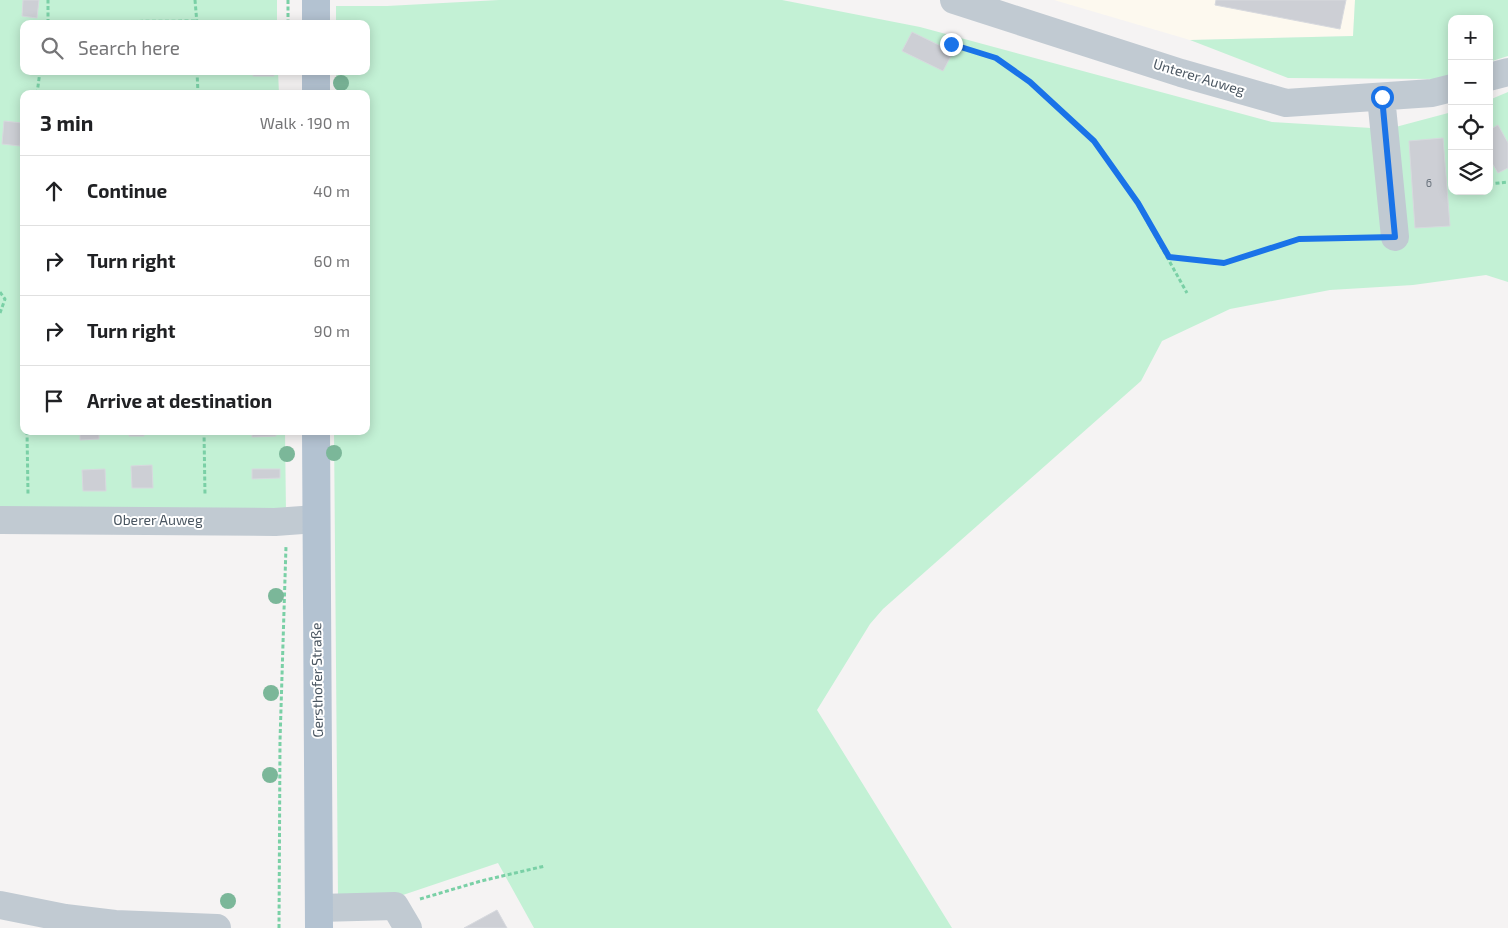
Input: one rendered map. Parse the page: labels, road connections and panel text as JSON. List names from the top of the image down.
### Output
{
  "streets": {
    "main road": ["Gersthofer Straße"],
    "street": ["Unterer Auweg", "Oberer Auweg"]
  },
  "crossings": [
    ["Oberer Auweg", "Gersthofer Straße"]
  ],
  "house_numbers": ["6"],
  "page": {
    "map_buttons": ["+", "−"],
    "search": "Search here",
    "heading": ["3 min", "Walk · 190 m"],
    "list": [
      ["Continue", "40 m"],
      ["Turn right", "60 m"],
      ["Turn right", "90 m"],
      "Arrive at destination"
    ]
  }
}
